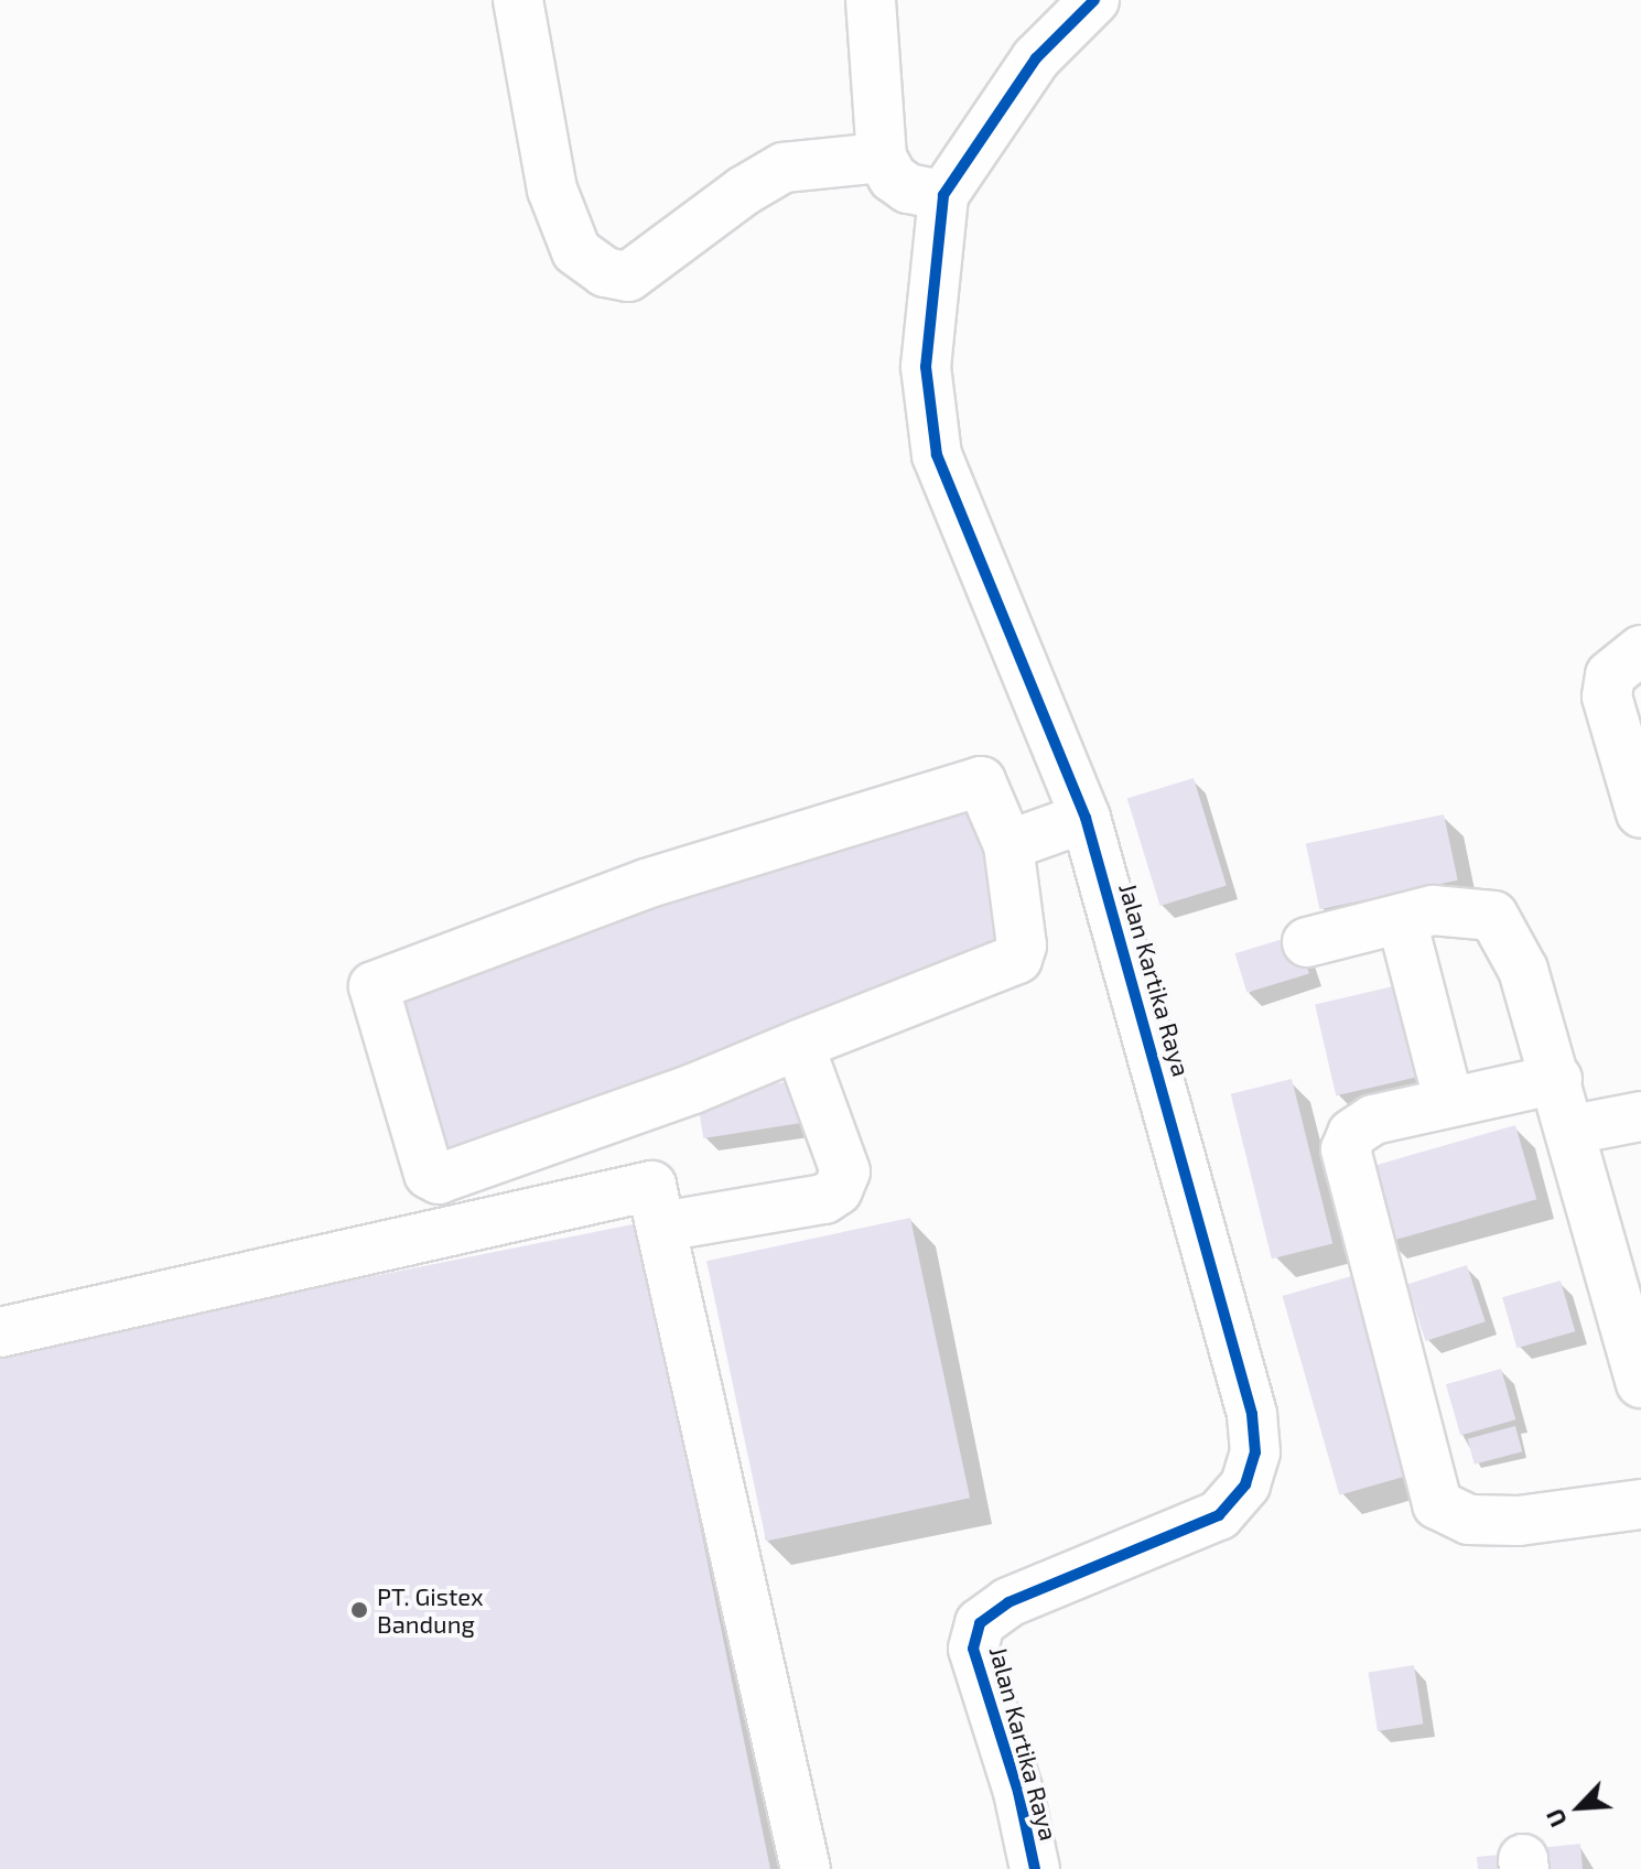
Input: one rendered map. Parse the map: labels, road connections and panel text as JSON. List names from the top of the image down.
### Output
{
  "streets": {
    "street": ["Jalan Kartika Raya"]
  },
  "places": ["PT. Gistex Bandung"],
  "north": "bottom left"
}
